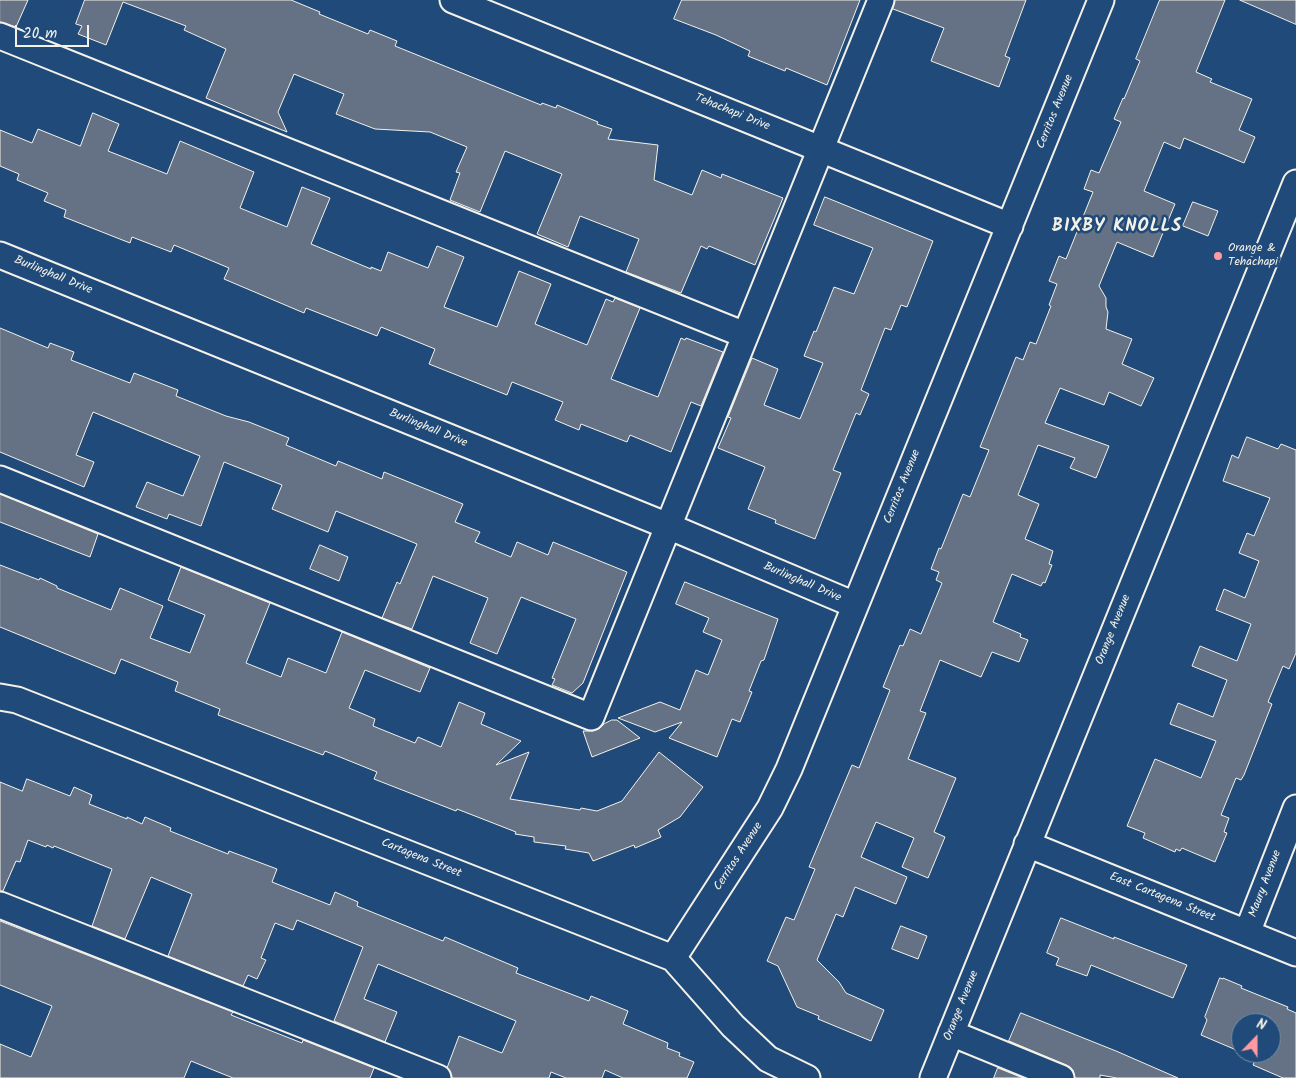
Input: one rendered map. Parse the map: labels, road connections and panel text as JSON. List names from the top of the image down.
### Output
{
  "streets": {
    "street": [
      "Cerritos Avenue",
      "Tehachapi Drive",
      "Burlinghall Drive",
      "Orange Avenue",
      "Cartagena Street",
      "Maury Avenue",
      "East Cartagena Street"
    ]
  },
  "crossings": [
    ["Cerritos Avenue", "Tehachapi Drive"],
    ["Cerritos Avenue", "Burlinghall Drive"],
    ["Cerritos Avenue", "Cartagena Street"],
    ["Orange Avenue", "East Cartagena Street"],
    ["Maury Avenue", "East Cartagena Street"]
  ],
  "districts": ["BIXBY KNOLLS"],
  "places": ["Orange & Tehachapi"],
  "scale_bar": "20 m",
  "north": "top"
}
